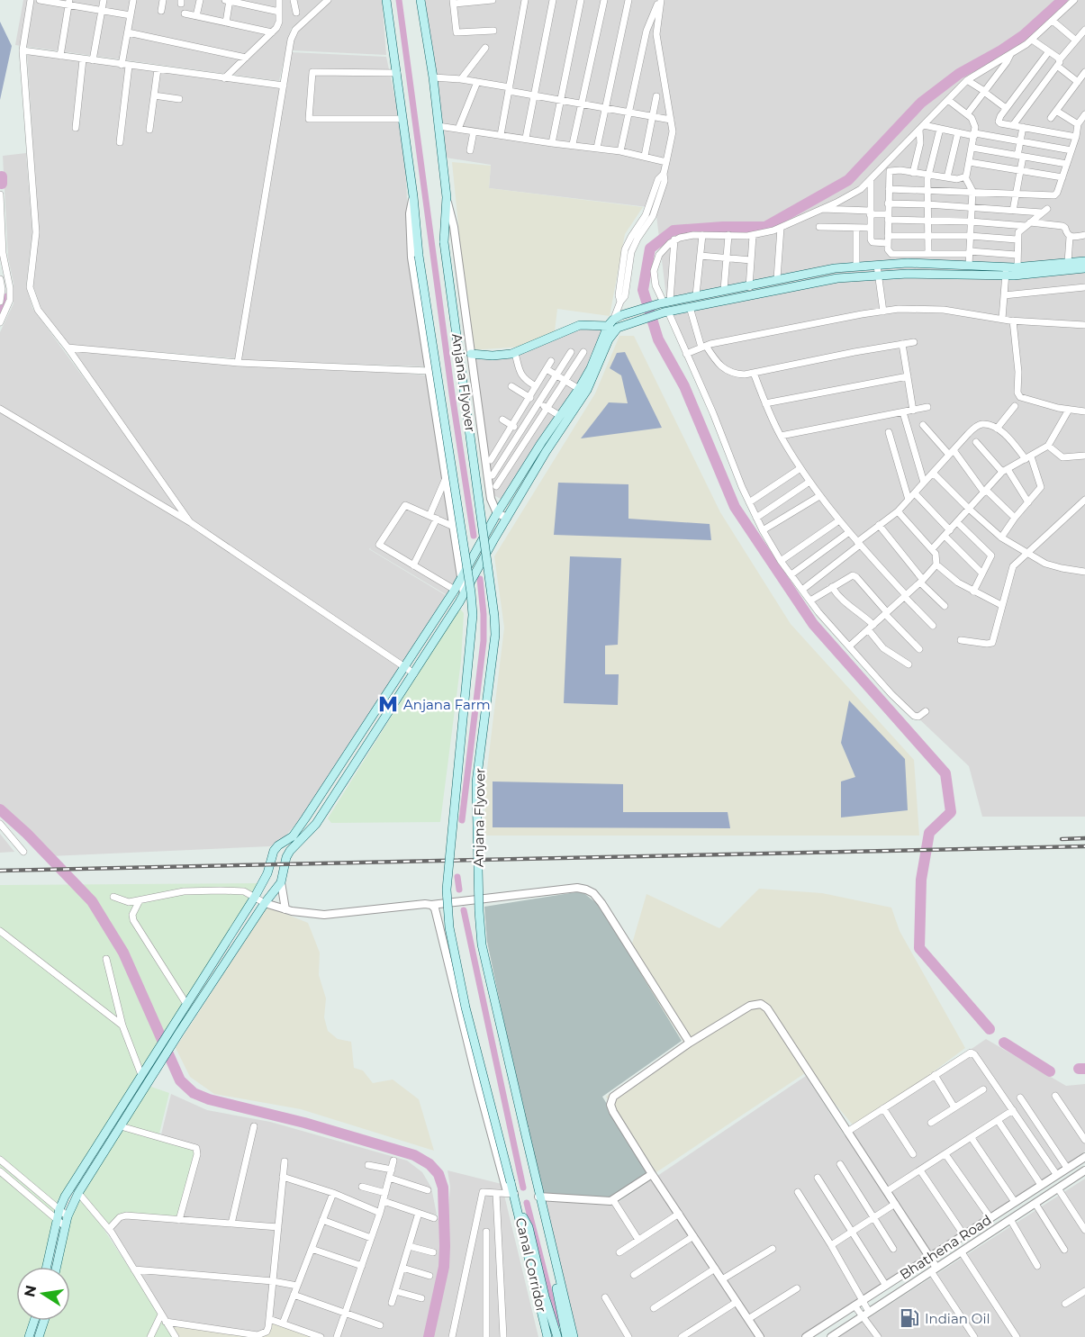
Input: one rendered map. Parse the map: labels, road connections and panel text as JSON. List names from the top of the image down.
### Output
{
  "streets": {
    "main road": ["Anjana Flyover", "Canal Corridor"],
    "street": ["Bhathena Road"]
  },
  "crossings": [
    ["Anjana Flyover", "Canal Corridor"]
  ],
  "places": {
    "metro station": ["Anjana Farm"],
    "fuel station": ["Indian Oil"]
  },
  "north": "left"
}
